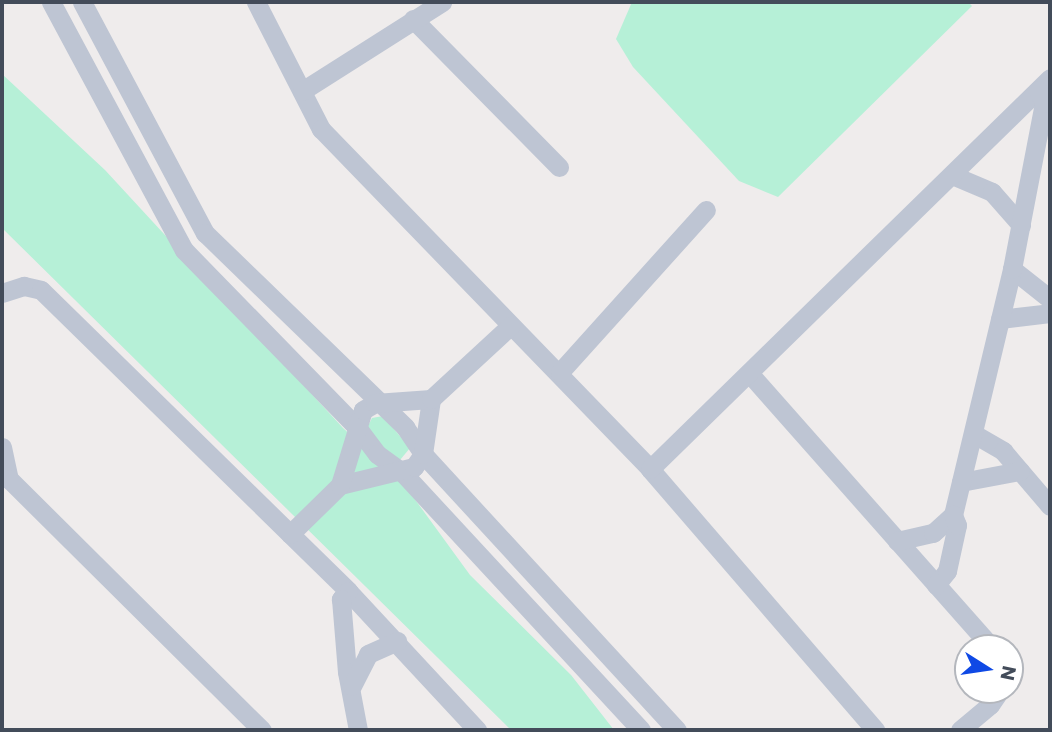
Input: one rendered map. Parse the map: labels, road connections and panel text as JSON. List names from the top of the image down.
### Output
{
  "north": "right"
}
